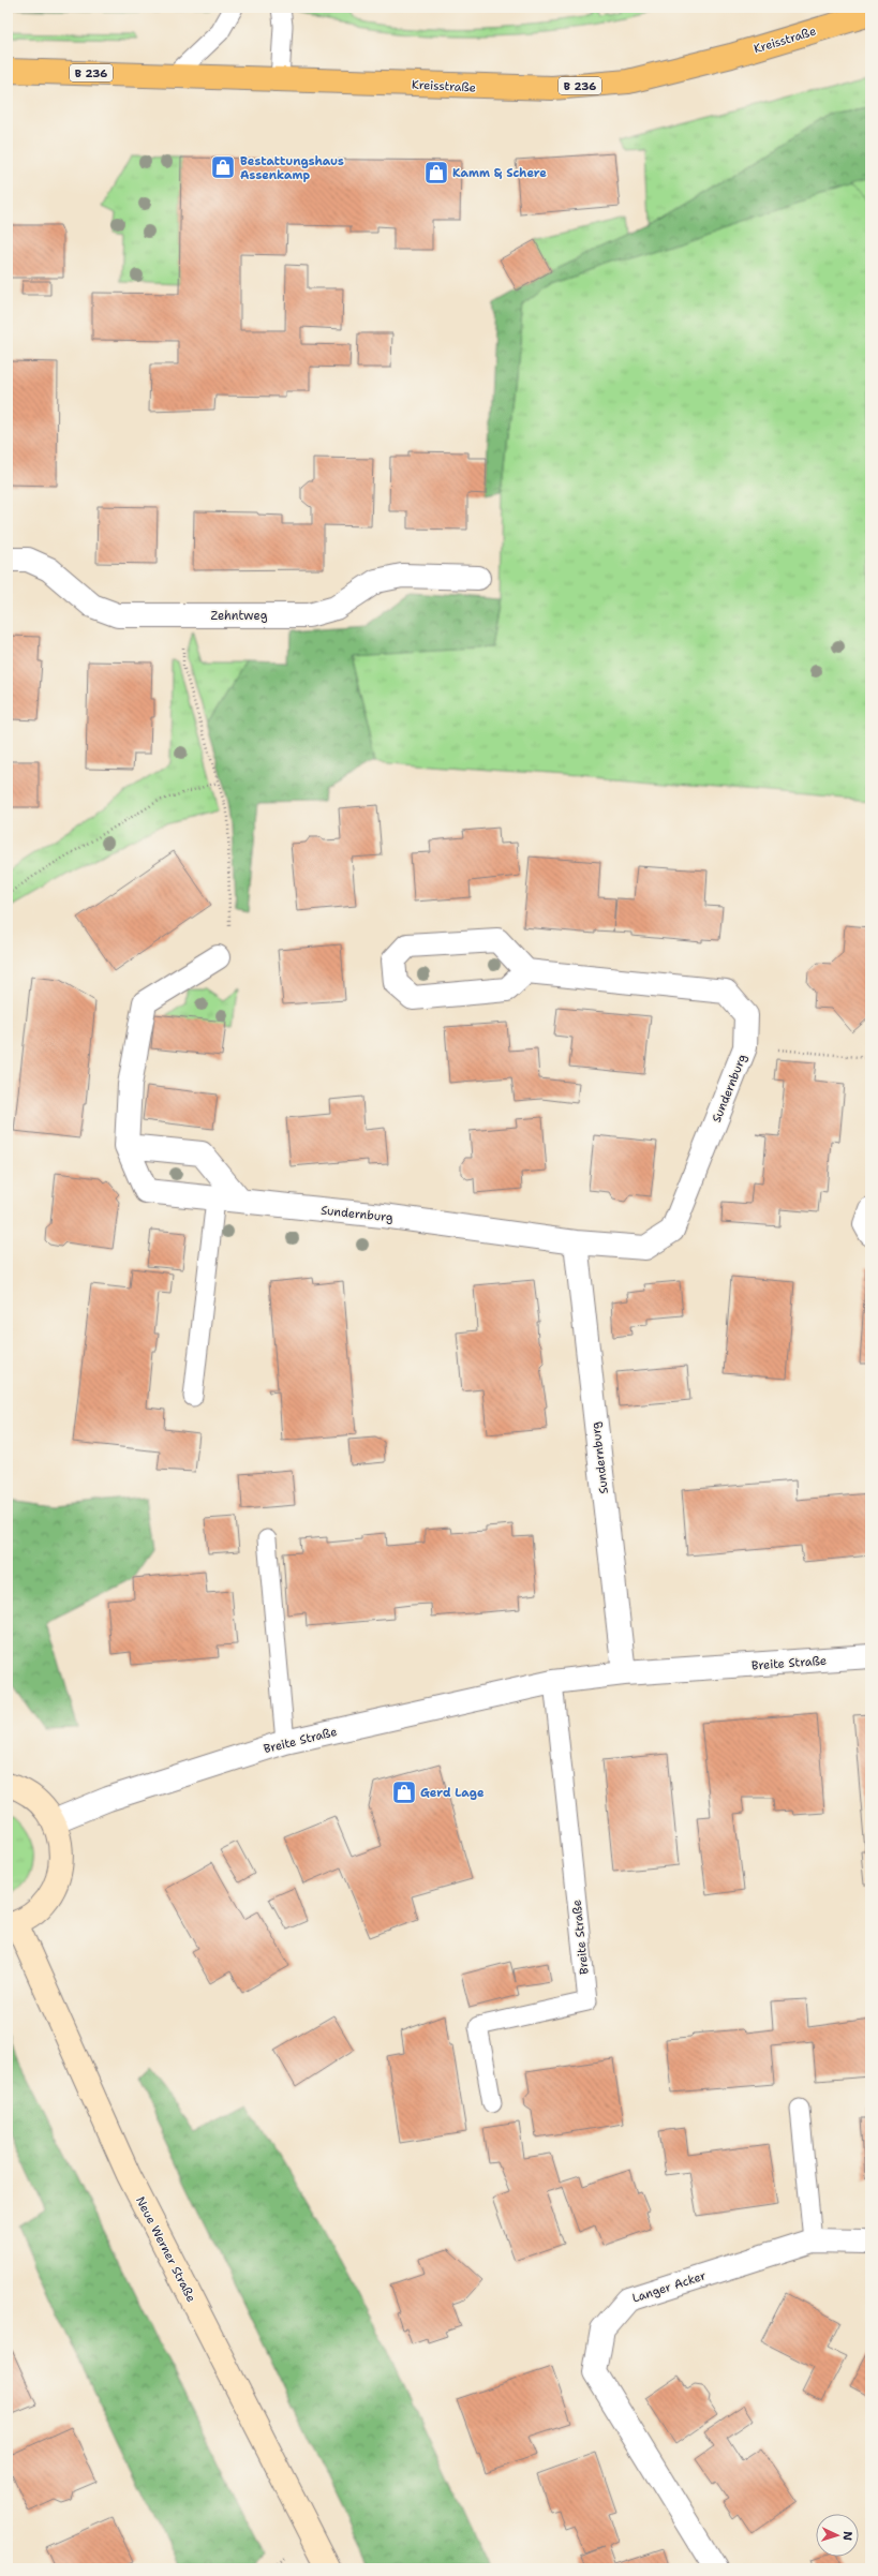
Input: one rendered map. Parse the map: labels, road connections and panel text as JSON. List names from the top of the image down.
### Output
{
  "streets": {
    "main road": ["Kreisstraße", "B 236", "Neue Werner Straße"],
    "street": [
      "Zehntweg",
      "Sundernburg",
      "Breite Straße",
      "Langer Acker"
    ]
  },
  "crossings": [
    ["Sundernburg", "Breite Straße"]
  ],
  "places": {
    "shop": ["Bestattungshaus Assenkamp", "Kamm & Schere", "Gerd Lage"]
  },
  "north": "right"
}
